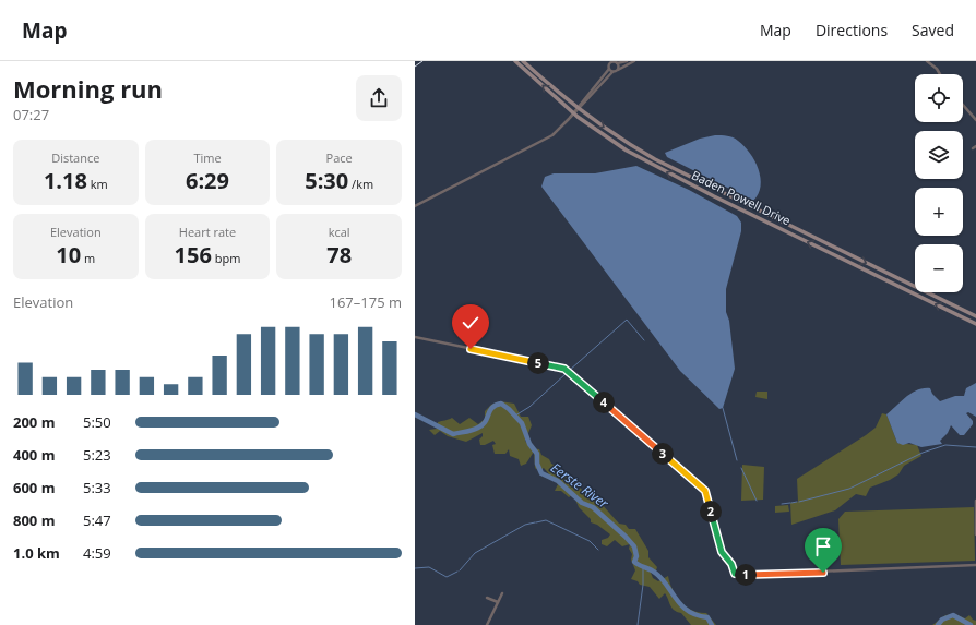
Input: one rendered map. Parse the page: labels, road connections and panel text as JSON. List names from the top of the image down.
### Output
{
  "streets": {
    "main road": ["Baden Powell Drive"]
  },
  "water": ["Eerste River"],
  "page": {
    "header": "Map",
    "nav": ["Map", "Directions", "Saved"],
    "heading": ["Morning run", "07:27"],
    "map_buttons": ["+", "−"],
    "stats": [
      ["Distance", "1.18 km"],
      ["Time", "6:29"],
      ["Pace", "5:30 /km"],
      ["Elevation", "10 m"],
      ["Heart rate", "156 bpm"],
      ["kcal", "78"]
    ],
    "chart": ["Elevation", "167–175 m"],
    "pins": [
      "5",
      "4",
      "3",
      "2",
      "1"
    ],
    "list": [
      {
        "name": "200 m",
        "note": "5:50"
      },
      {
        "name": "400 m",
        "note": "5:23"
      },
      {
        "name": "600 m",
        "note": "5:33"
      },
      {
        "name": "800 m",
        "note": "5:47"
      },
      {
        "name": "1.0 km",
        "note": "4:59"
      }
    ]
  }
}
